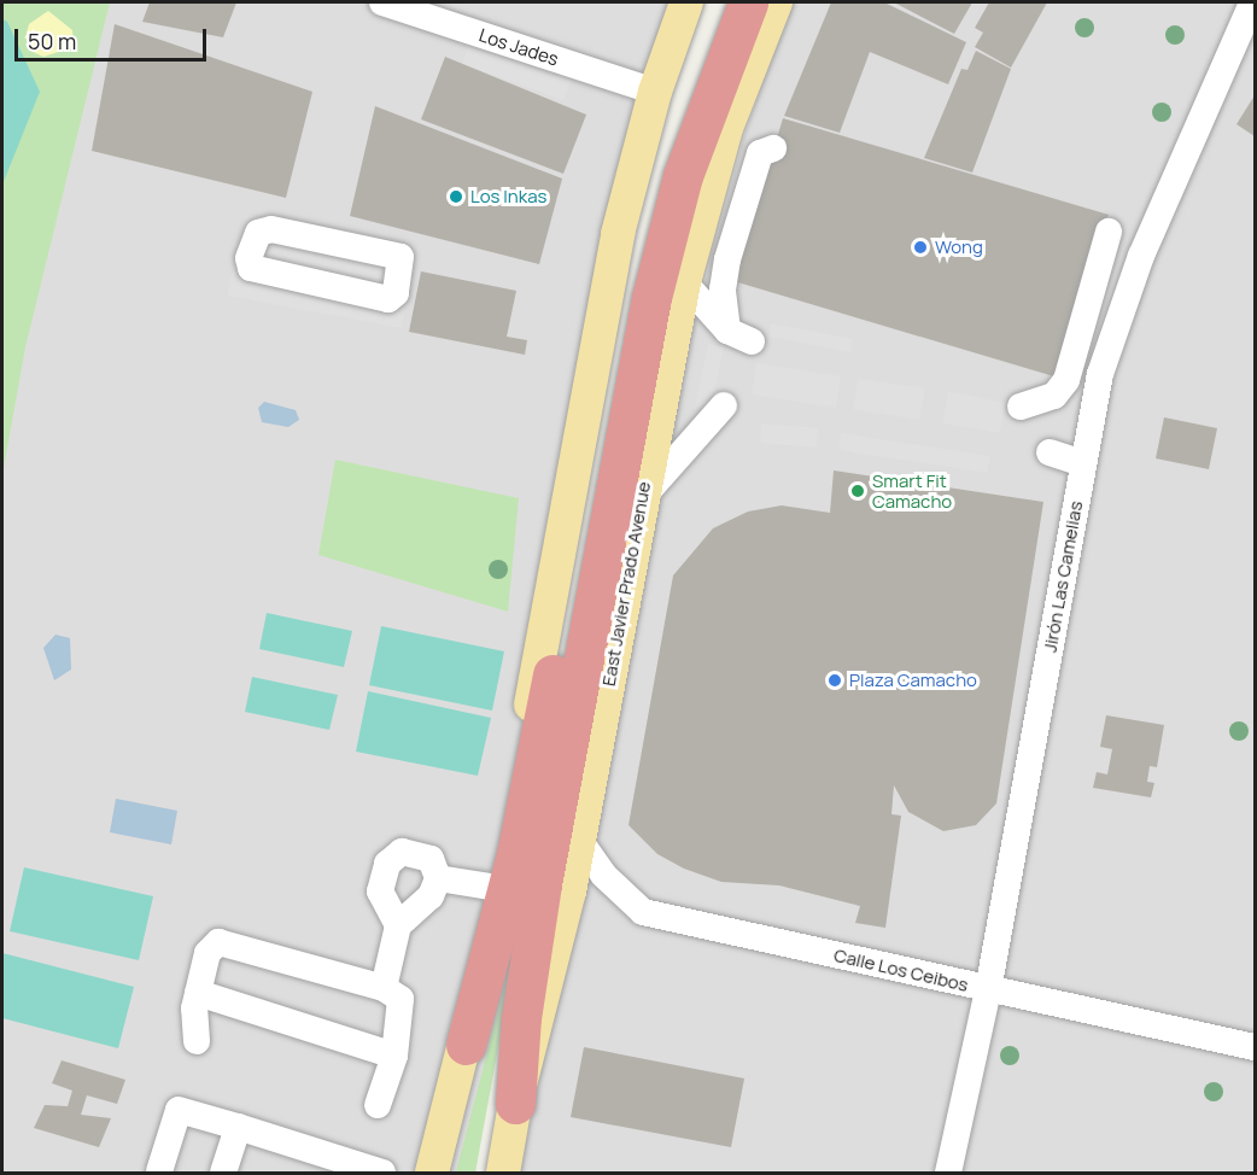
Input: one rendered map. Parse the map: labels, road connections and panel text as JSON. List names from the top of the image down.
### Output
{
  "streets": {
    "main road": ["East Javier Prado Avenue"],
    "street": ["Los Jades", "Jirón Las Camelias", "Calle Los Ceibos"]
  },
  "crossings": [
    ["Jirón Las Camelias", "Calle Los Ceibos"],
    ["East Javier Prado Avenue", "Calle Los Ceibos"]
  ],
  "places": [
    "Los Inkas",
    "Wong",
    "Smart Fit Camacho",
    "Plaza Camacho"
  ],
  "scale_bar": "50 m"
}
